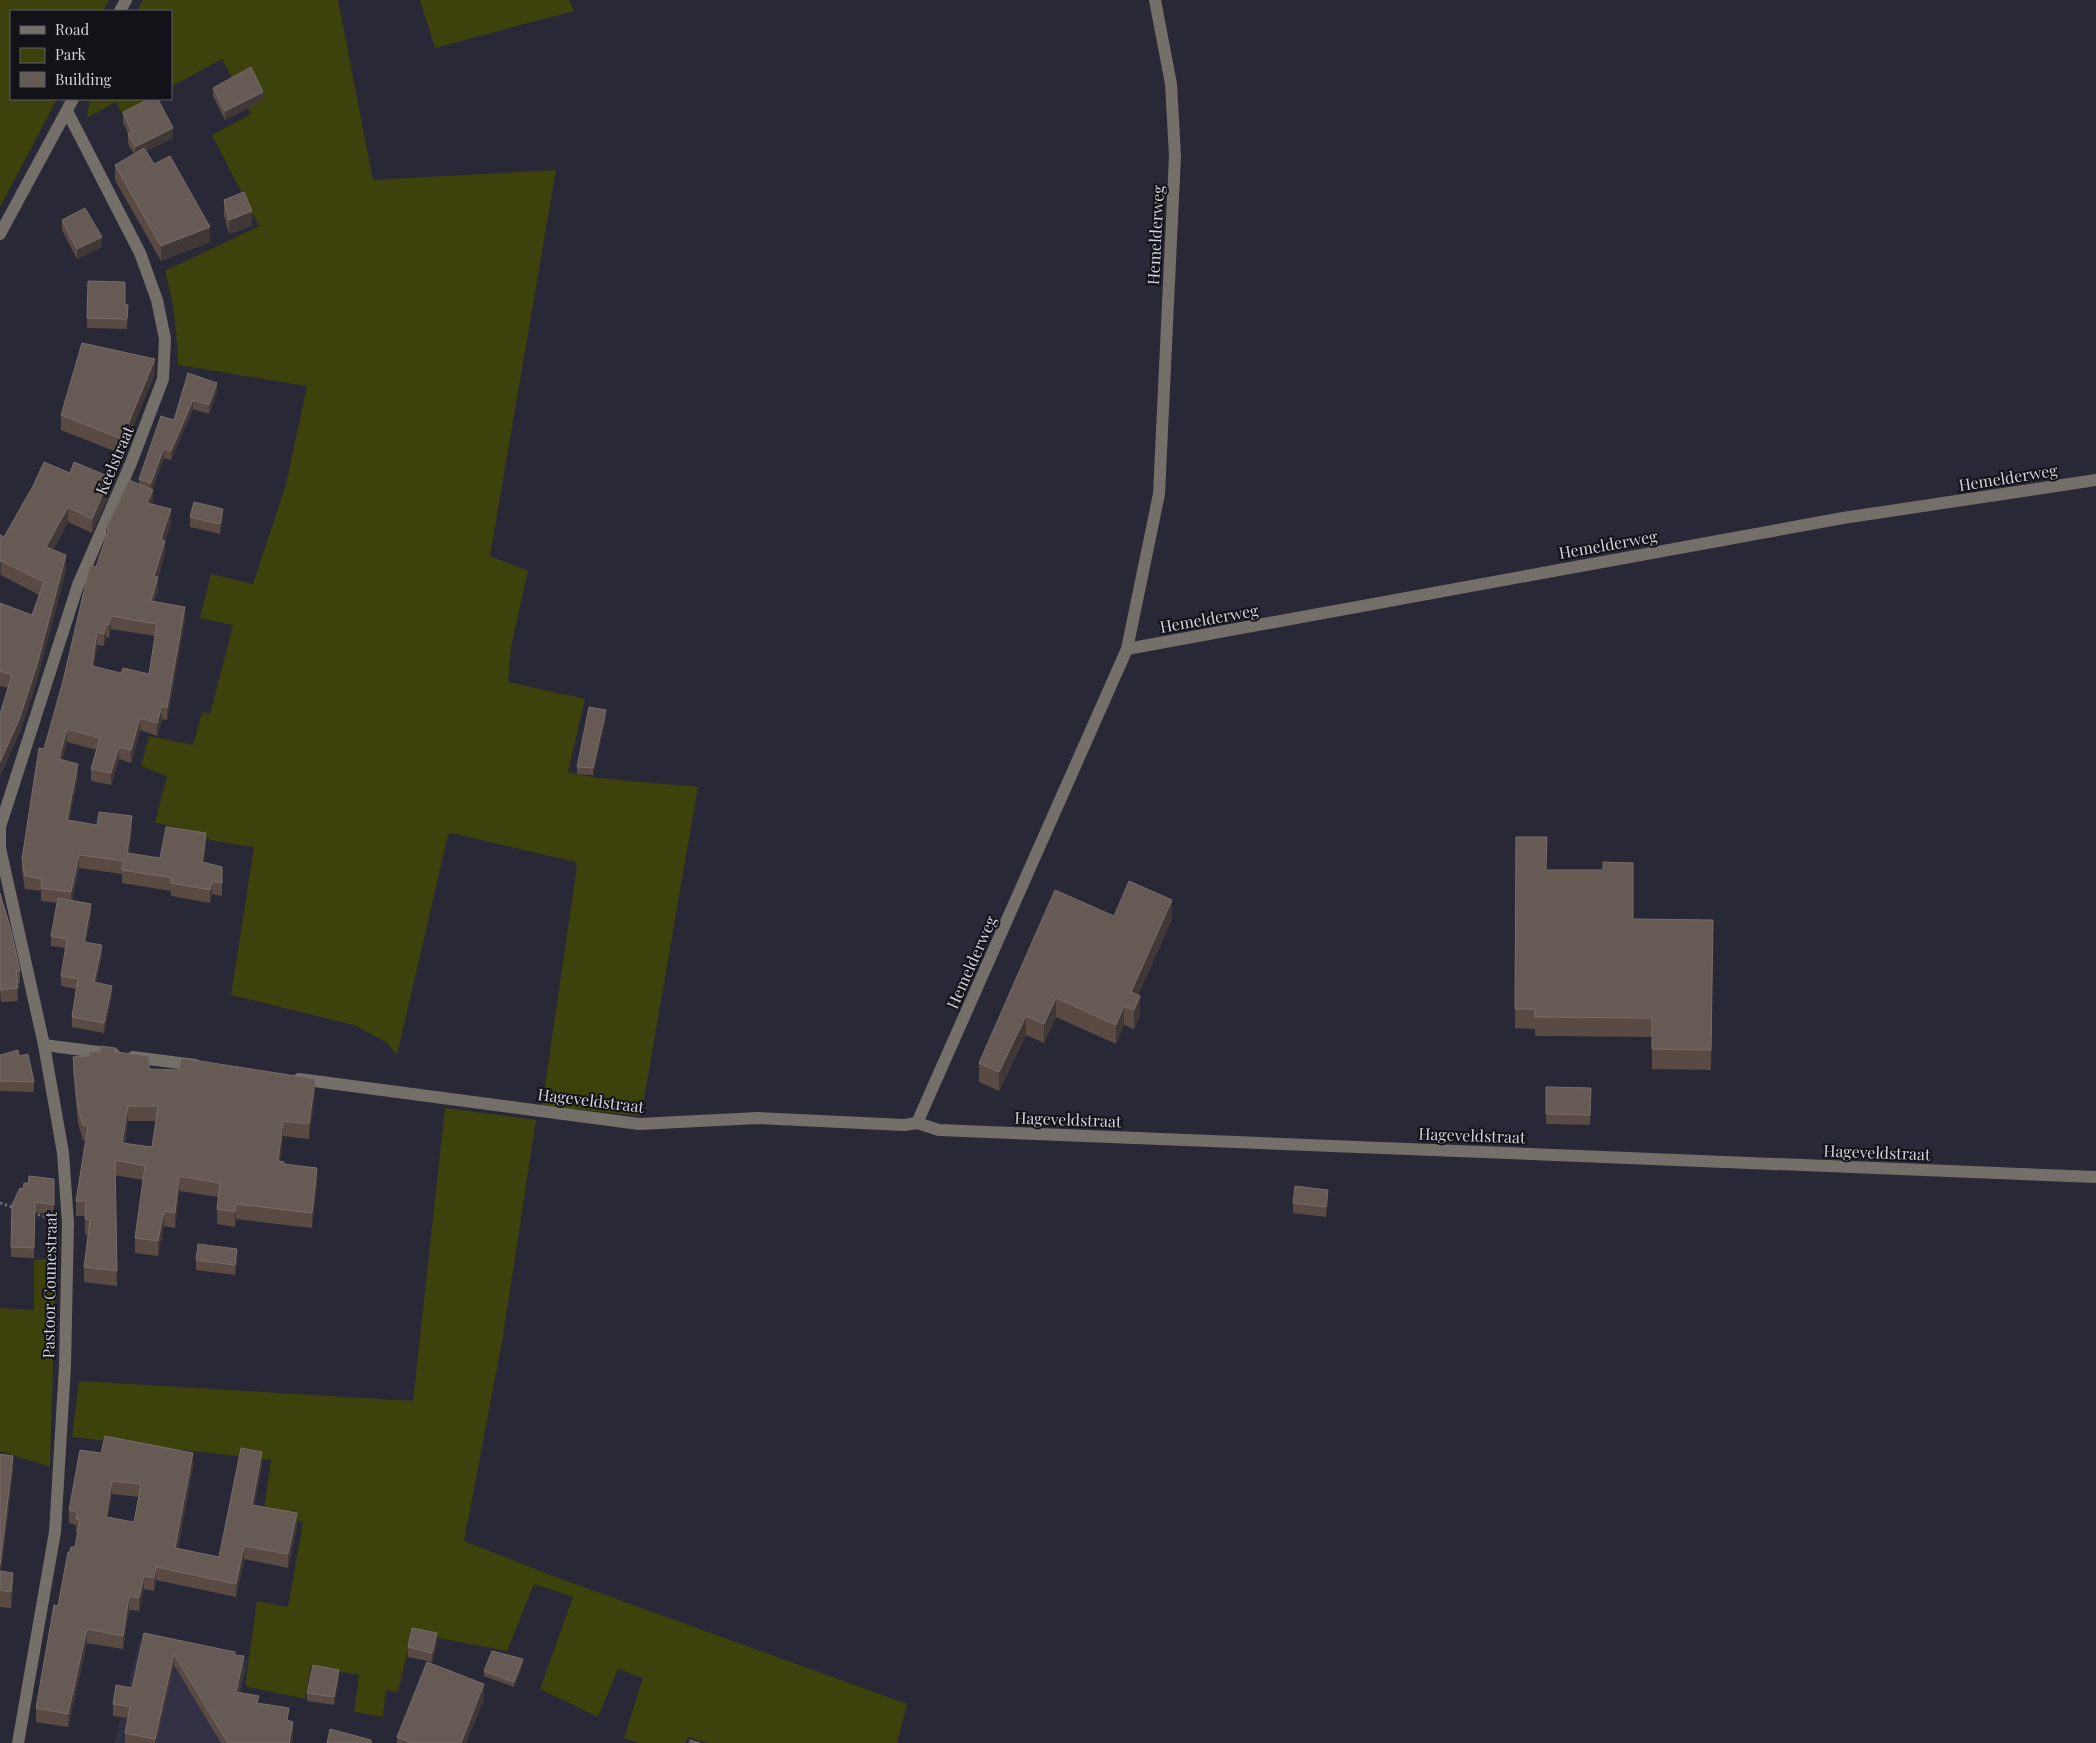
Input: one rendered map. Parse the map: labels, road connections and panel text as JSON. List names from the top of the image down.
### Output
{
  "streets": {
    "street": [
      "Hemelderweg",
      "Keelstraat",
      "Hageveldstraat",
      "Pastoor Counestraat"
    ]
  },
  "crossings": [
    ["Hemelderweg", "Hageveldstraat"],
    ["Keelstraat", "Pastoor Counestraat"]
  ],
  "legend": ["Road", "Park", "Building"]
}
